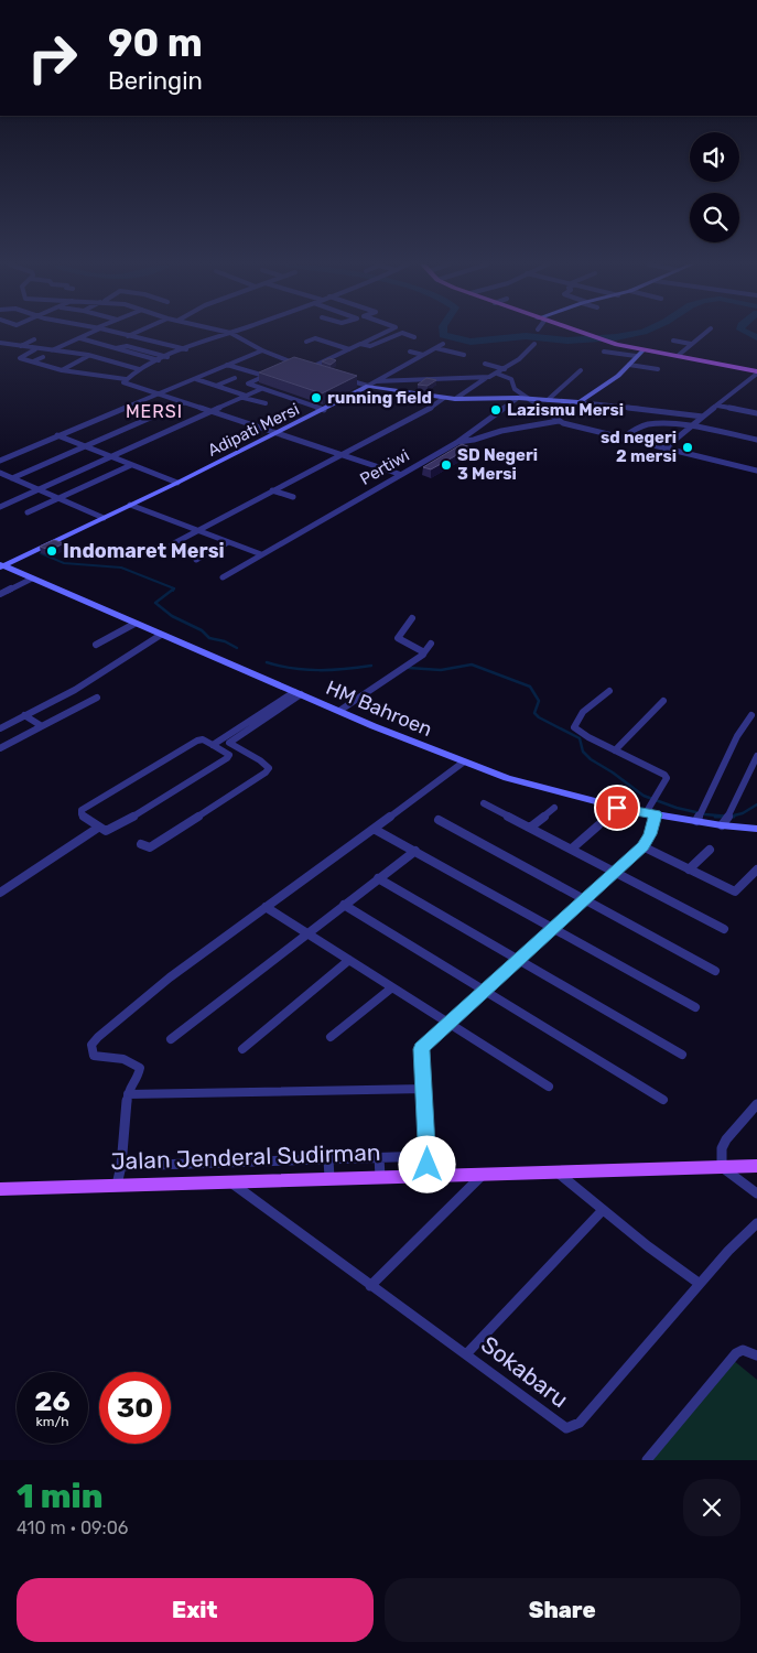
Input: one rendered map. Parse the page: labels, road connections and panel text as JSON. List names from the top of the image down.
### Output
{
  "streets": {
    "main road": ["Jalan Jenderal Sudirman"],
    "street": [
      "Adipati Mersi",
      "Pertiwi",
      "HM Bahroen",
      "Sokabaru"
    ]
  },
  "crossings": [
    ["Adipati Mersi", "HM Bahroen"],
    ["Jalan Jenderal Sudirman", "Sokabaru"]
  ],
  "districts": ["MERSI"],
  "places": [
    "running field",
    "Lazismu Mersi",
    "sd negeri 2 mersi",
    "SD Negeri 3 Mersi",
    "Indomaret Mersi"
  ],
  "page": {
    "turn": ["90 m", "Beringin"],
    "speed": "26 km/h",
    "limit": "30",
    "heading": ["1 min", "410 m · 09:06"],
    "buttons": ["Exit", "Share"]
  }
}
